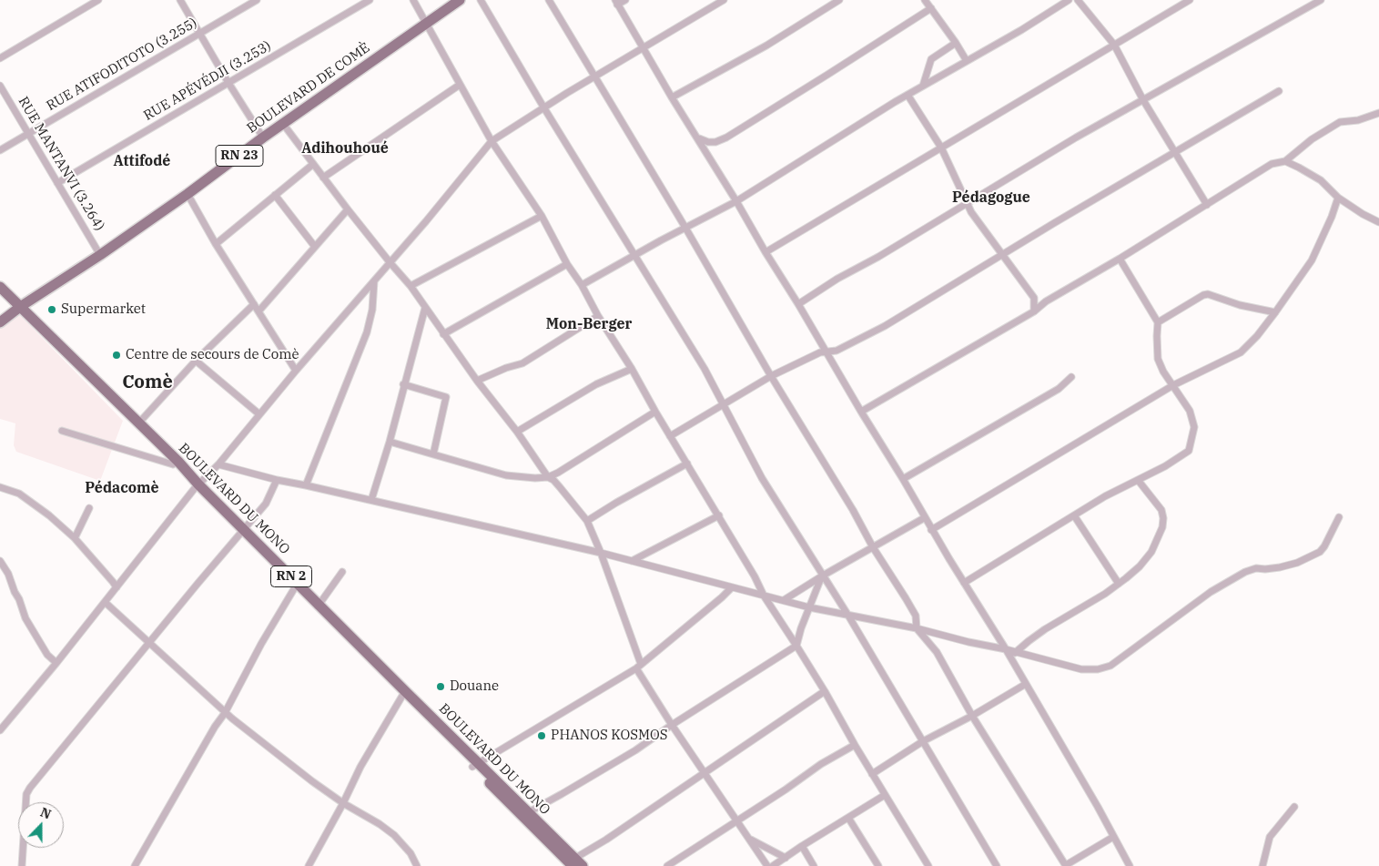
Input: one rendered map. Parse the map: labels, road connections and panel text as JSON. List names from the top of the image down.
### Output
{
  "streets": {
    "main road": [
      "BOULEVARD DE COMÈ",
      "RN 23",
      "BOULEVARD DU MONO",
      "RN 2"
    ],
    "street": ["RUE ATIFODITOTO (3.255)", "RUE APÉVÉDJI (3.253)", "RUE MANTANVI (3.264)"]
  },
  "crossings": [
    ["RUE ATIFODITOTO (3.255)", "RUE MANTANVI (3.264)"],
    ["RUE APÉVÉDJI (3.253)", "RUE MANTANVI (3.264)"],
    ["BOULEVARD DE COMÈ", "RUE MANTANVI (3.264)"],
    ["BOULEVARD DE COMÈ", "BOULEVARD DU MONO"]
  ],
  "districts": [
    "Adihouhoué",
    "Attifodé",
    "Pédagogue",
    "Mon-Berger",
    "Comè",
    "Pédacomè"
  ],
  "places": [
    "Supermarket",
    "Centre de secours de Comè",
    "Douane",
    "PHANOS KOSMOS"
  ],
  "north": "top"
}
